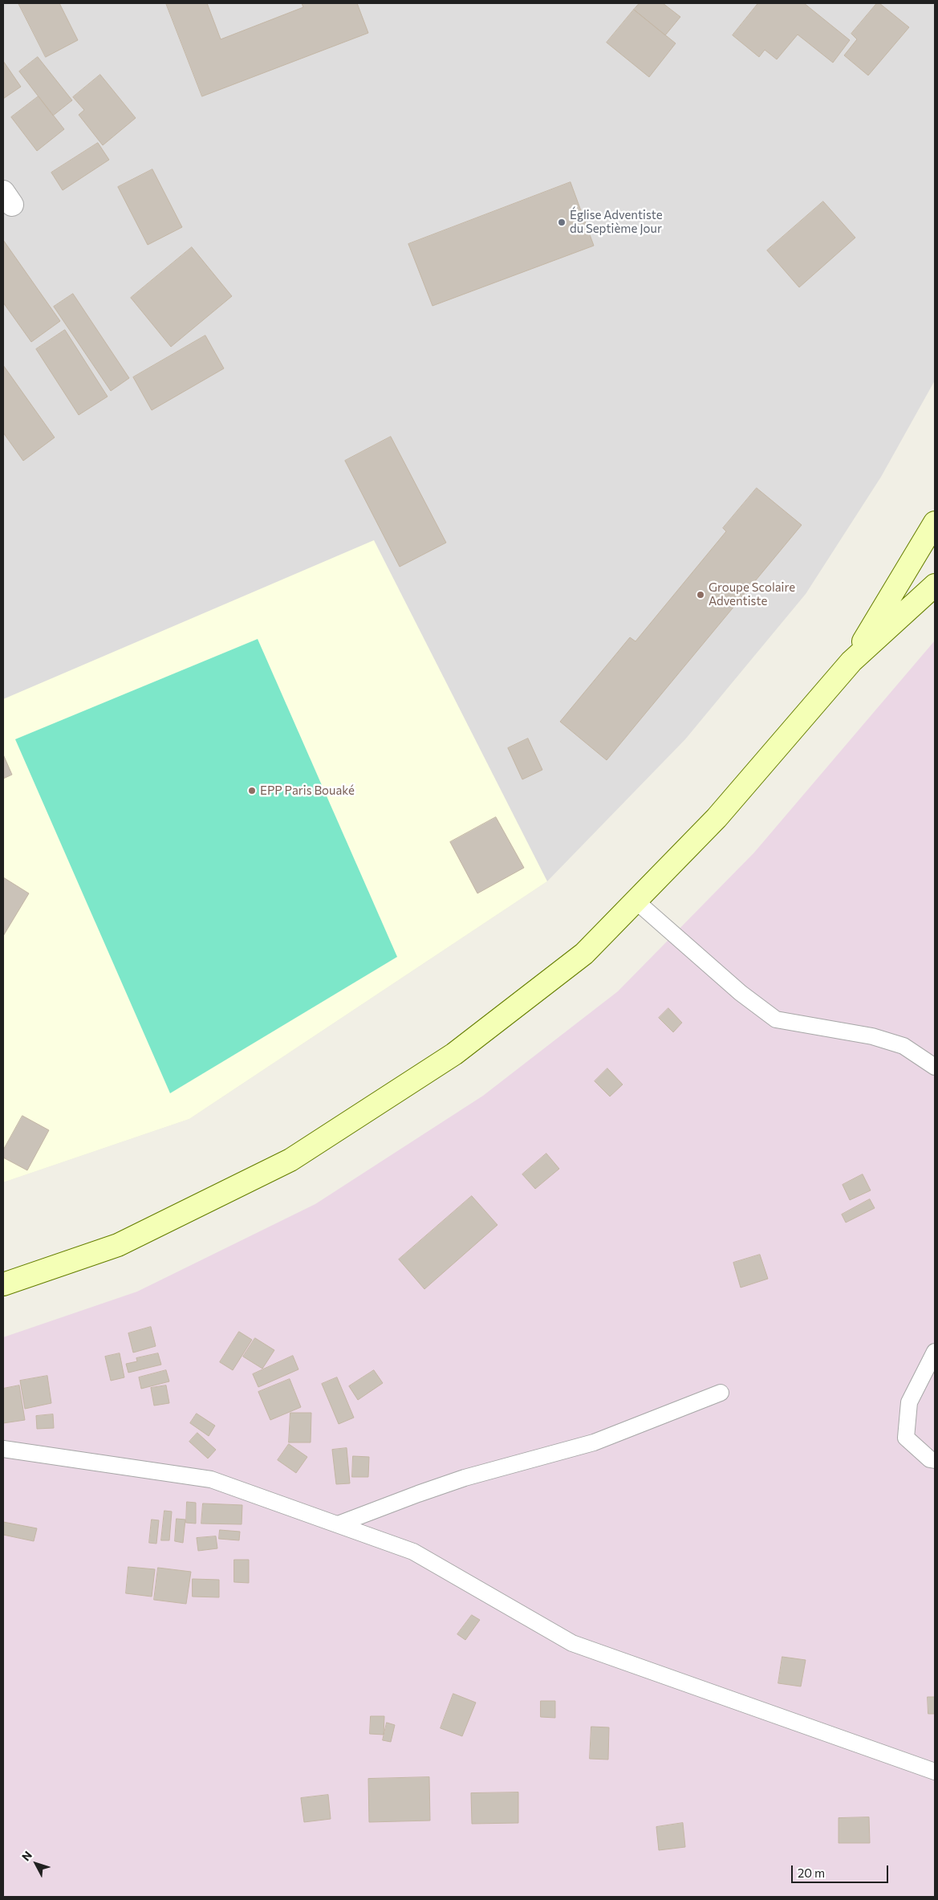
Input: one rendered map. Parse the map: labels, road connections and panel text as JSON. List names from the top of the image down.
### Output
{
  "places": ["Église Adventiste du Septième Jour", "Groupe Scolaire Adventiste", "EPP Paris Bouaké"],
  "scale_bar": "20 m",
  "north": "top left"
}
